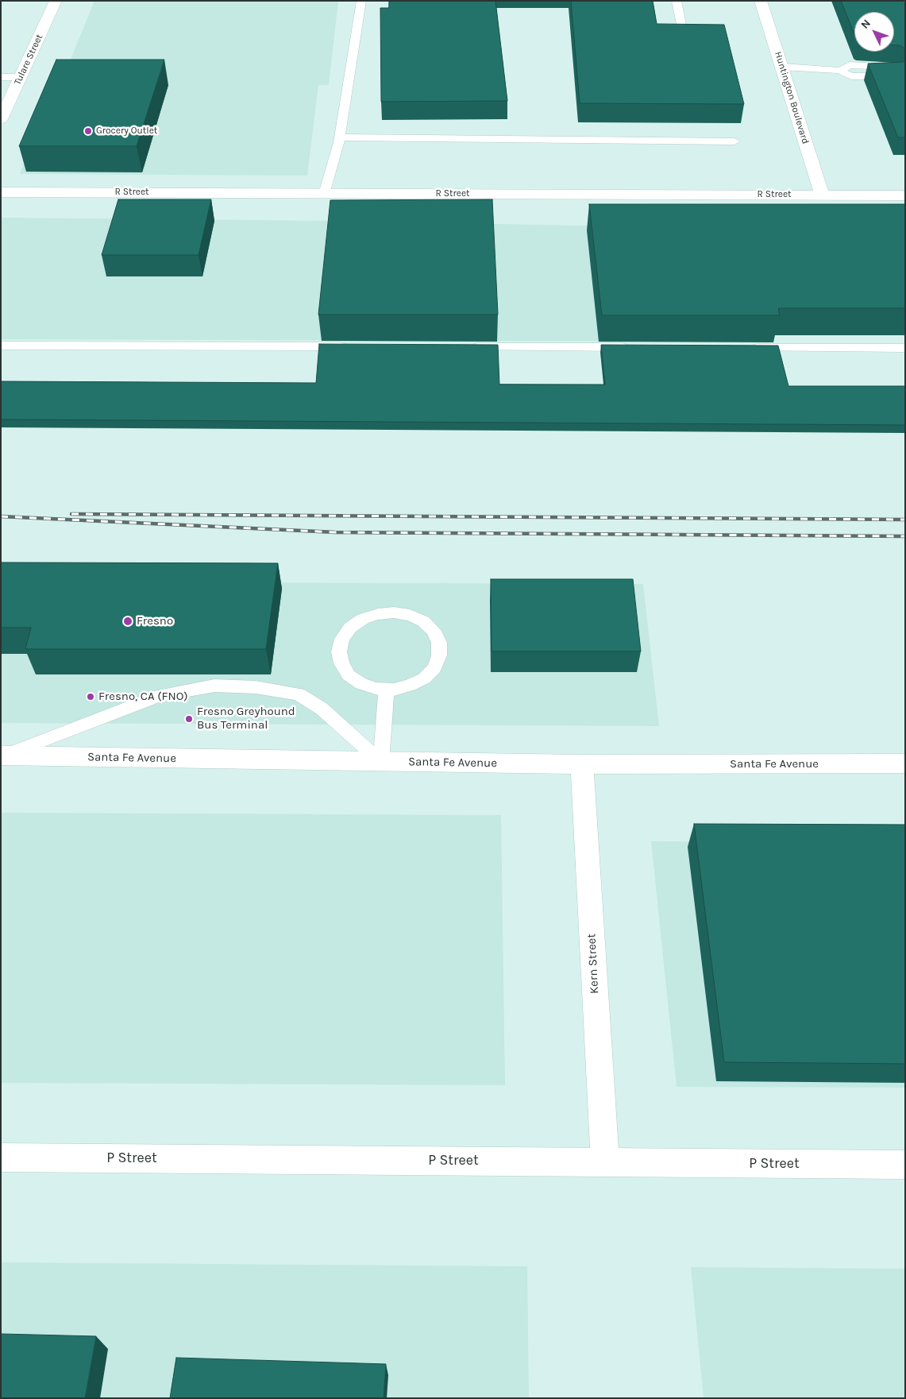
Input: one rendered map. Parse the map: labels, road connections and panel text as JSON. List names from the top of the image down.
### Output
{
  "streets": {
    "street": [
      "Tulare Street",
      "Huntington Boulevard",
      "R Street",
      "Santa Fe Avenue",
      "Kern Street",
      "P Street"
    ]
  },
  "crossings": [
    ["Huntington Boulevard", "R Street"],
    ["Santa Fe Avenue", "Kern Street"],
    ["Kern Street", "P Street"]
  ],
  "places": [
    "Grocery Outlet",
    "Fresno",
    "Fresno, CA (FNO)",
    "Fresno Greyhound Bus Terminal"
  ],
  "north": "top left"
}
